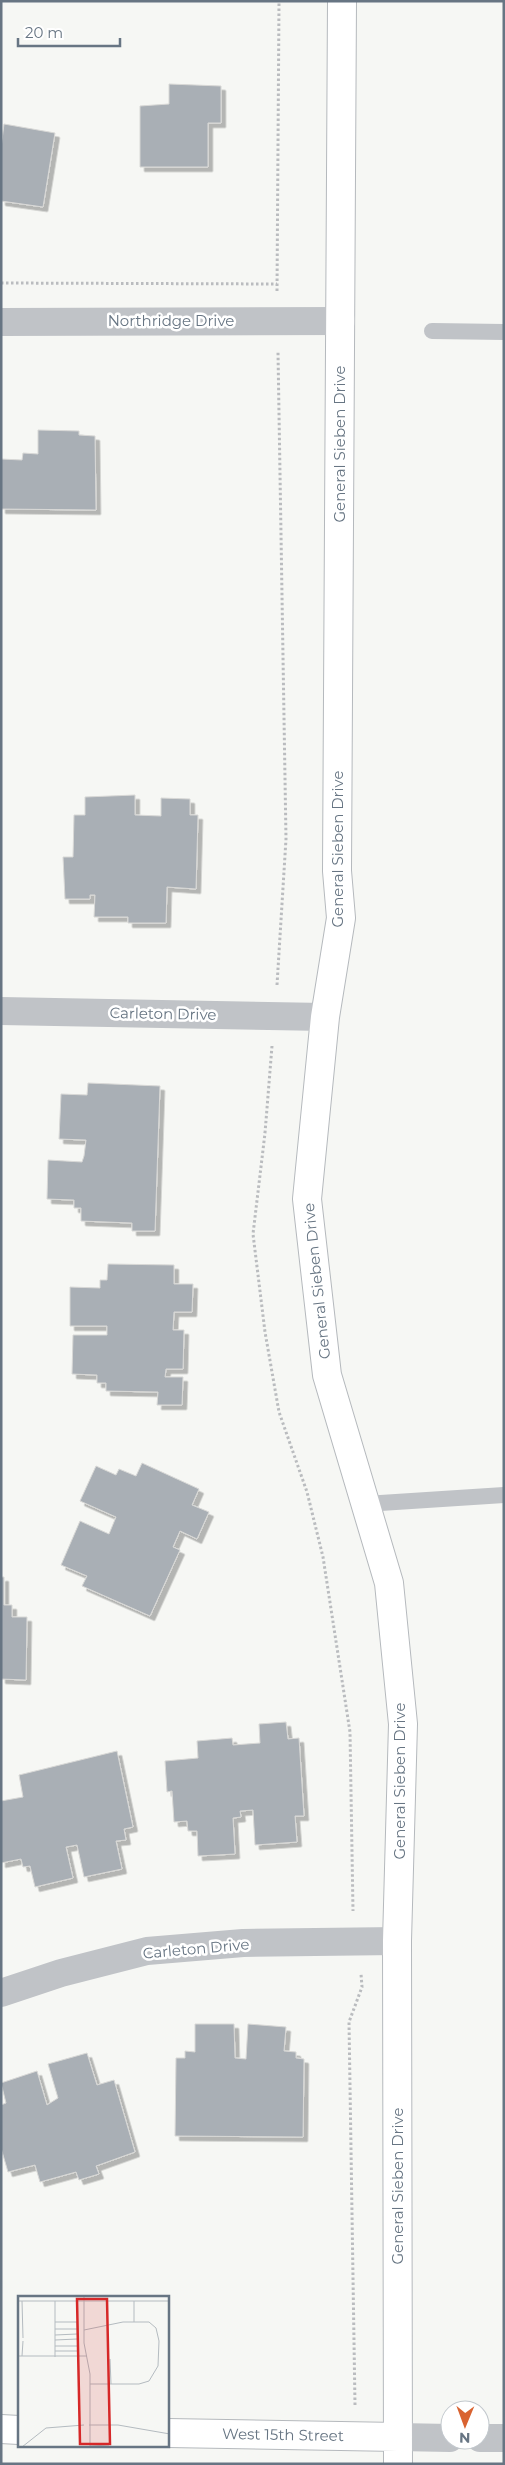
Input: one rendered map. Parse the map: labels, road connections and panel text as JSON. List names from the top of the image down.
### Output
{
  "streets": {
    "street": [
      "Northridge Drive",
      "General Sieben Drive",
      "Carleton Drive",
      "West 15th Street"
    ]
  },
  "crossings": [
    ["Northridge Drive", "General Sieben Drive"],
    ["General Sieben Drive", "Carleton Drive"],
    ["General Sieben Drive", "West 15th Street"]
  ],
  "scale_bar": "20 m",
  "north": "bottom"
}
